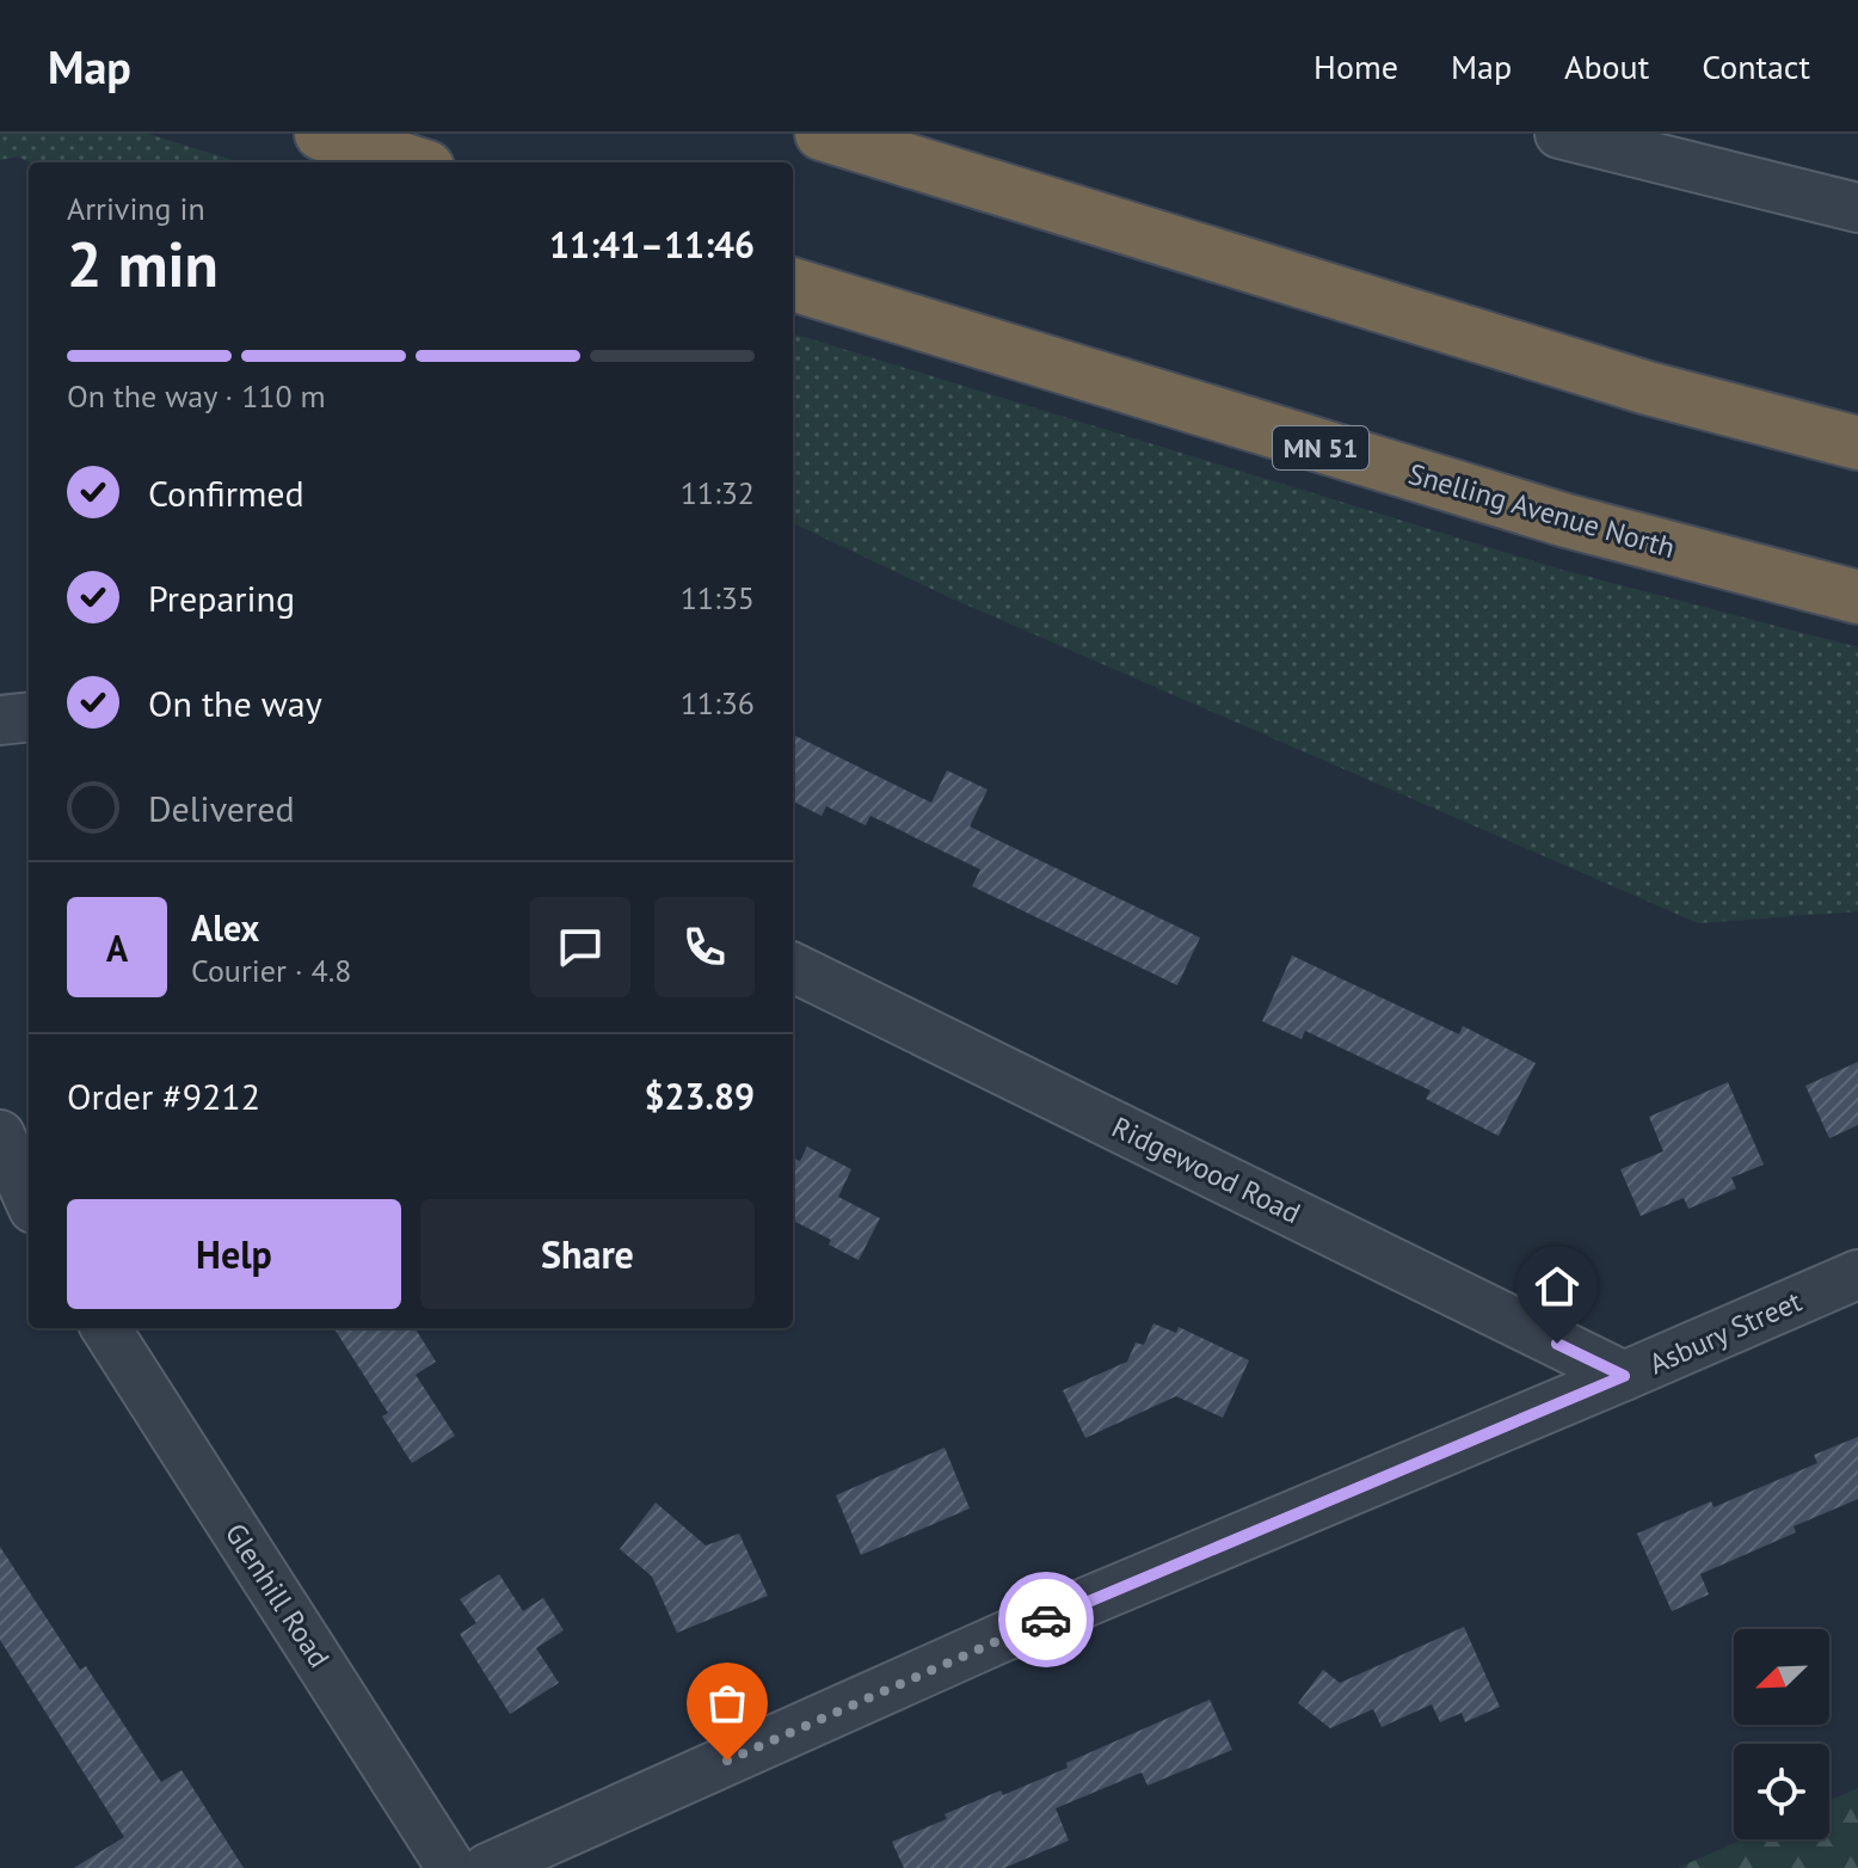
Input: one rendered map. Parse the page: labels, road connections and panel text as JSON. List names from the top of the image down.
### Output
{
  "streets": {
    "highway": ["MN 51", "Snelling Avenue North"],
    "street": ["Ridgewood Road", "Asbury Street", "Glenhill Road"]
  },
  "crossings": [
    ["Ridgewood Road", "Asbury Street"]
  ],
  "north": "bottom left",
  "page": {
    "header": "Map",
    "nav": [
      "Home",
      "Map",
      "About",
      "Contact"
    ],
    "heading": ["2 min", "Arriving in", "11:41–11:46"],
    "panel": [
      "Alex",
      "Courier · 4.8",
      "Order #9212",
      "$23.89"
    ],
    "bar": "On the way · 110 m",
    "list": [
      ["Confirmed", "11:32"],
      ["Preparing", "11:35"],
      ["On the way", "11:36"],
      "Delivered"
    ],
    "round": "A",
    "buttons": ["Help", "Share"]
  }
}
